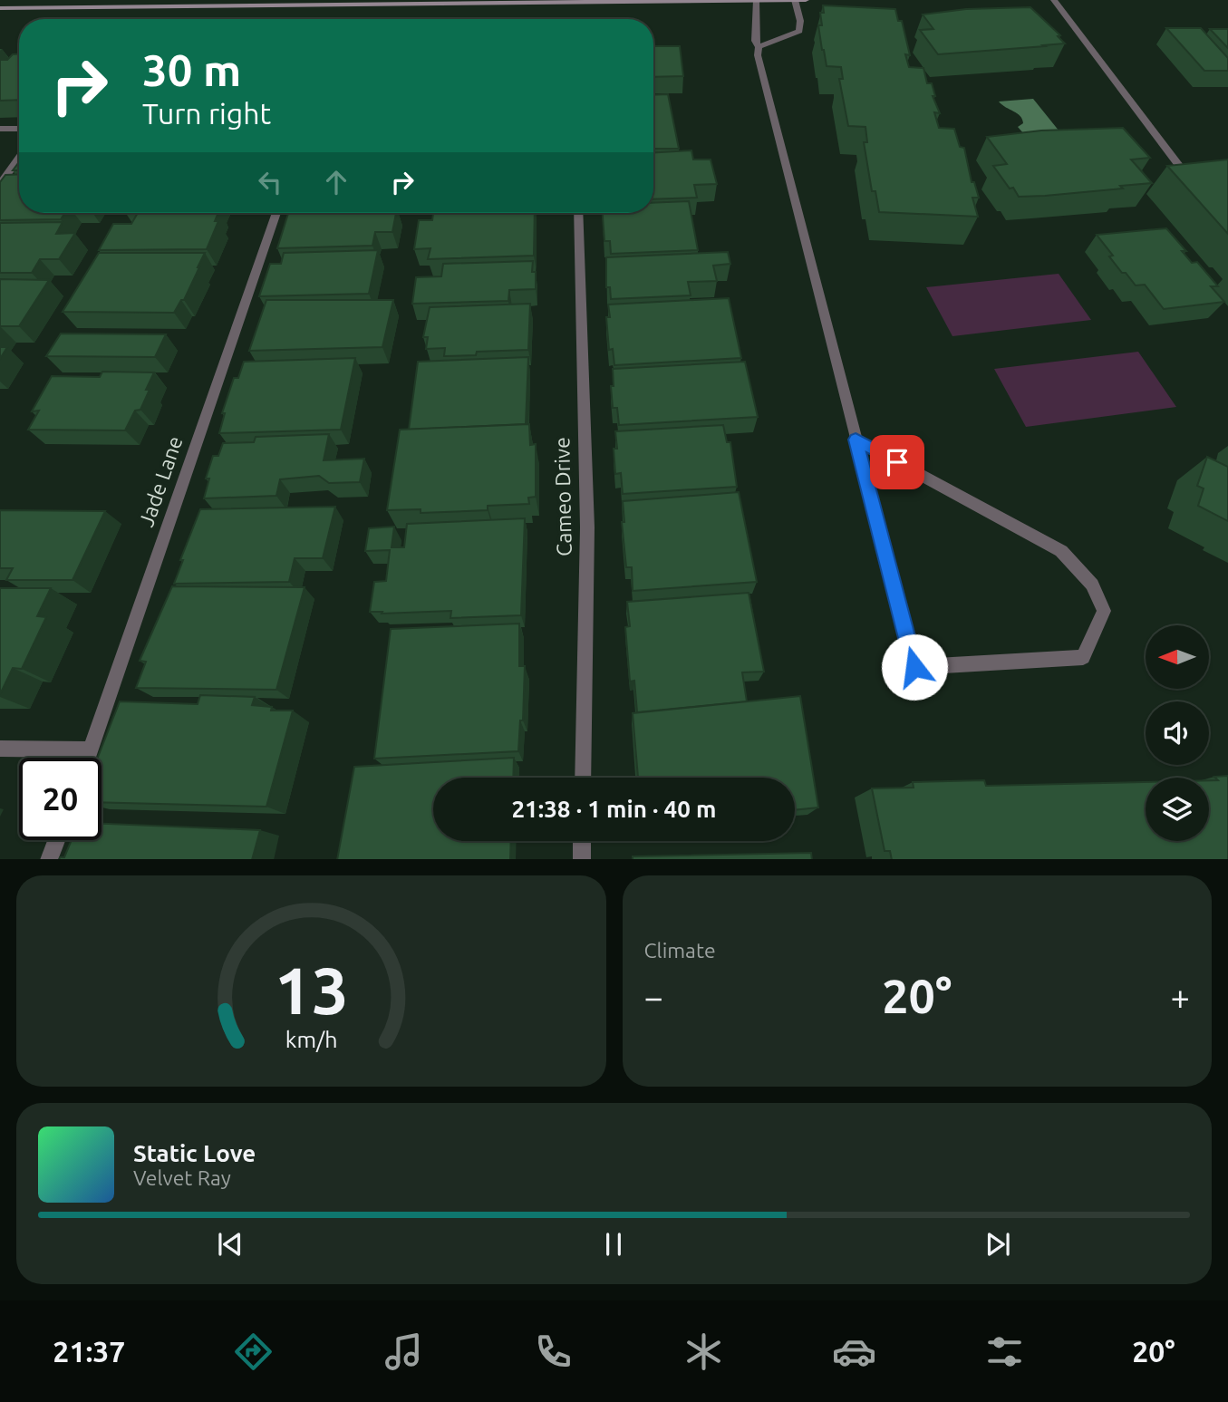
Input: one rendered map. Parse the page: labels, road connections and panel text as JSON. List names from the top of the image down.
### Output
{
  "streets": {
    "street": ["Jade Lane", "Cameo Drive"]
  },
  "north": "left",
  "page": {
    "turn": ["30 m", "Turn right"],
    "limit": "20",
    "trip": "21:38 · 1 min · 40 m",
    "tile": "Climate",
    "heat": ["−", "20°", "+"],
    "song": ["Static Love", "Velvet Ray"],
    "tabs": ["21:37", "20°"],
    "gauge": ["13", "km/h"]
  }
}
